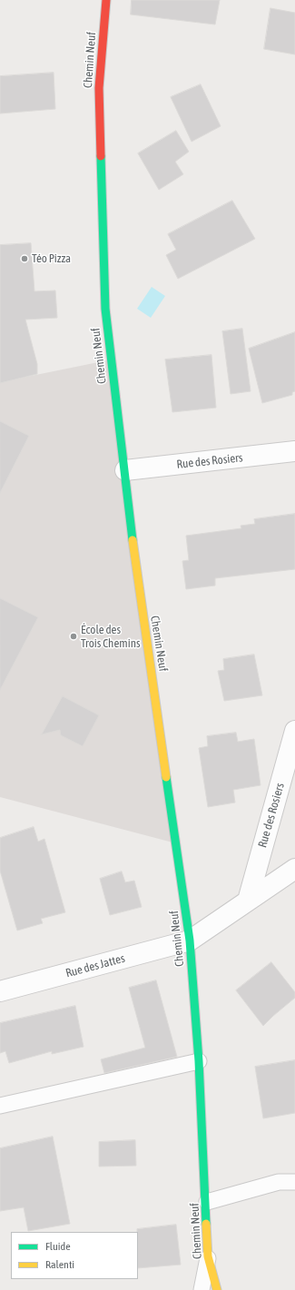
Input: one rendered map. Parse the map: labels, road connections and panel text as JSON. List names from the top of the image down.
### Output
{
  "streets": {
    "street": ["Chemin Neuf", "Rue des Rosiers", "Rue des Jattes"]
  },
  "crossings": [
    ["Chemin Neuf", "Rue des Rosiers"],
    ["Chemin Neuf", "Rue des Jattes"]
  ],
  "places": ["Téo Pizza", "École des Trois Chemins"],
  "legend": ["Fluide", "Ralenti"]
}
